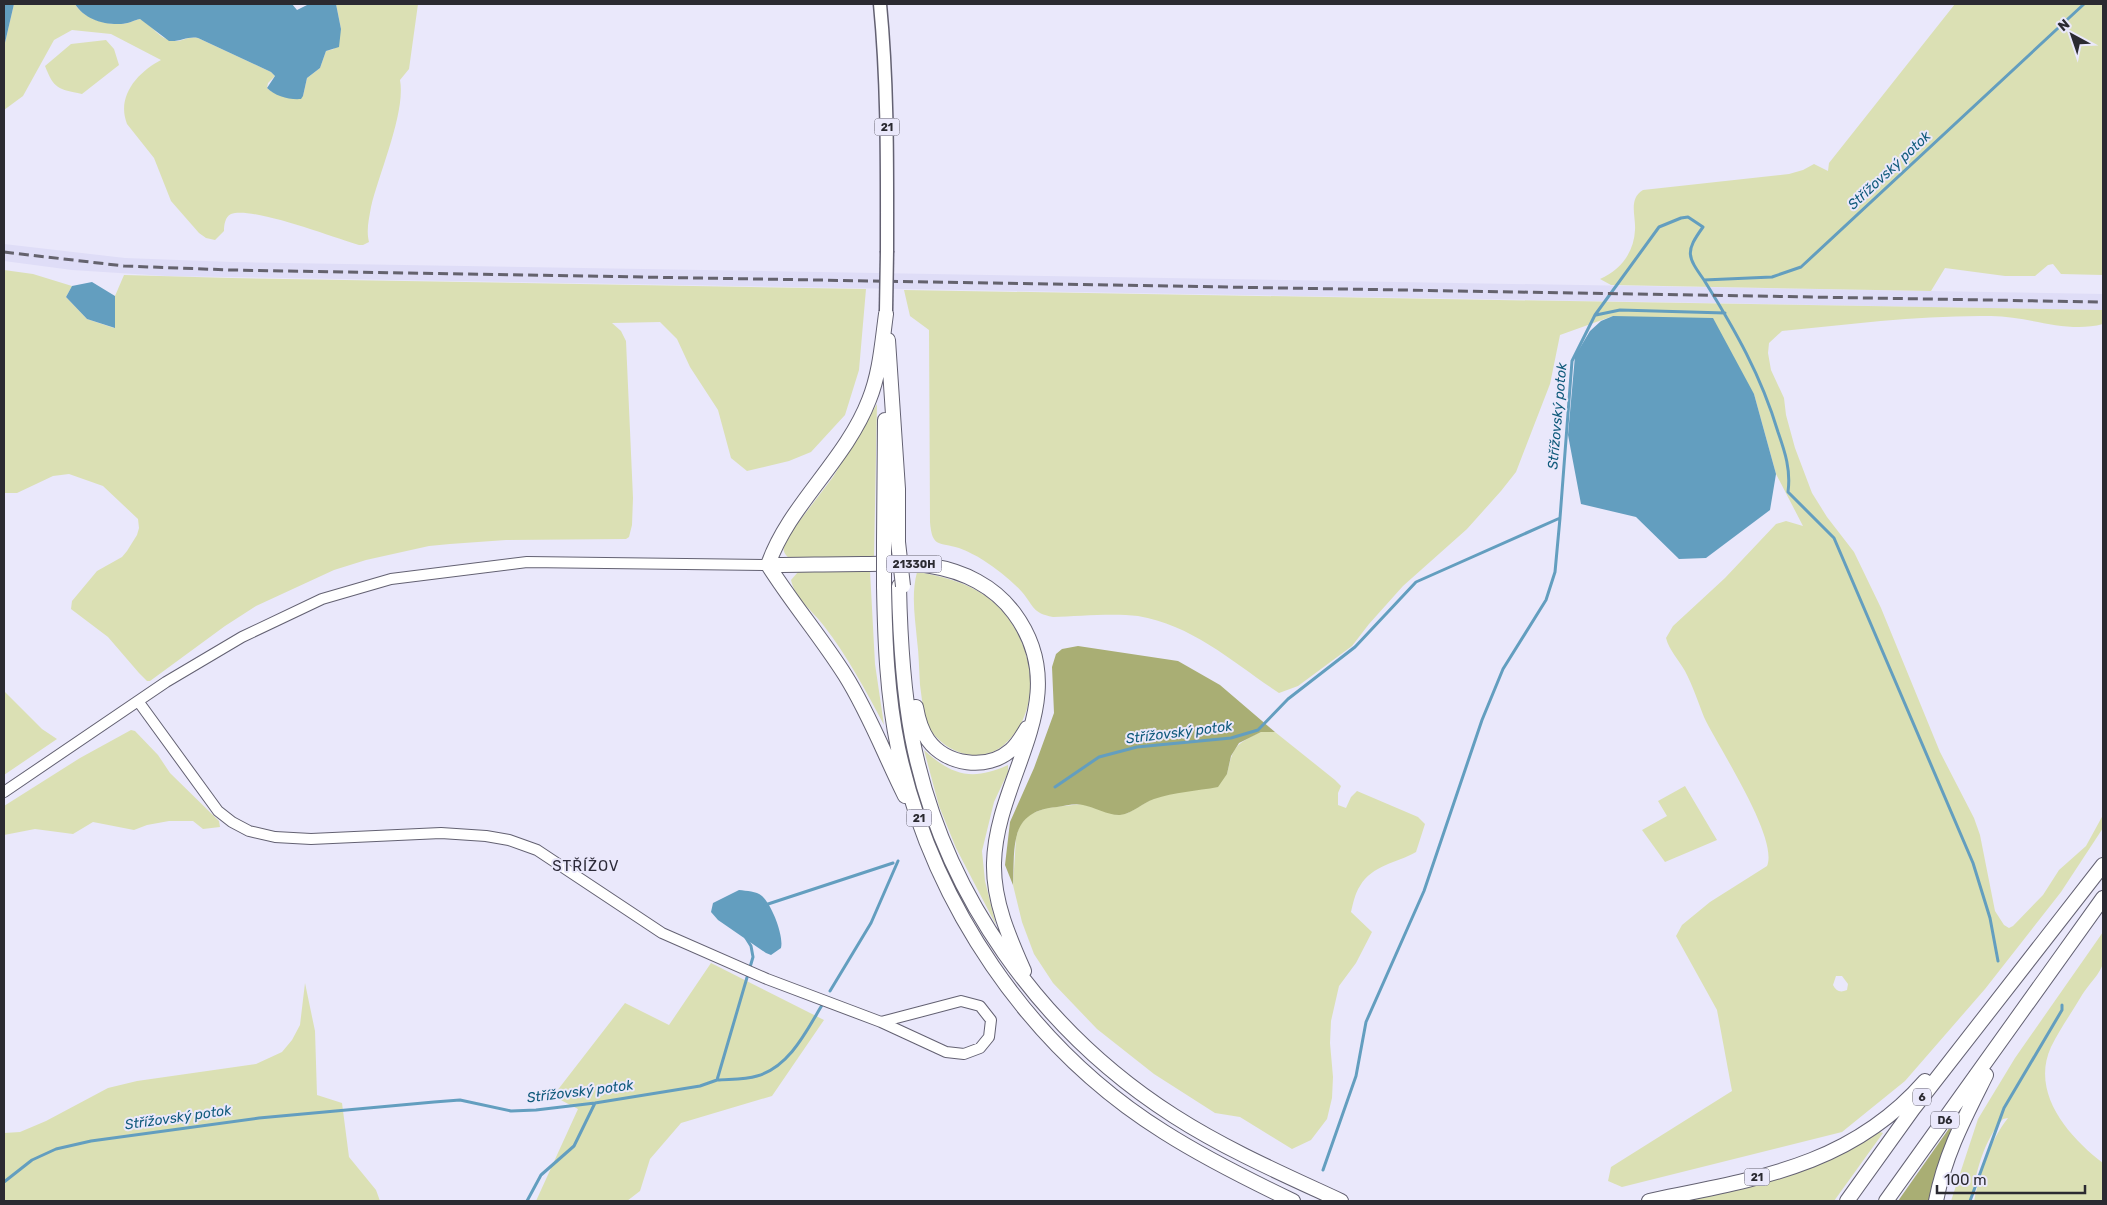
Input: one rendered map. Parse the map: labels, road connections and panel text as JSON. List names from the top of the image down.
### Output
{
  "streets": {
    "highway": [
      "21",
      "21330H",
      "6",
      "D6"
    ]
  },
  "crossings": [
    ["21", "21330H"],
    ["21", "6"]
  ],
  "districts": ["STŘÍŽOV"],
  "water": ["Střížovský potok"],
  "scale_bar": "100 m",
  "north": "top left"
}
